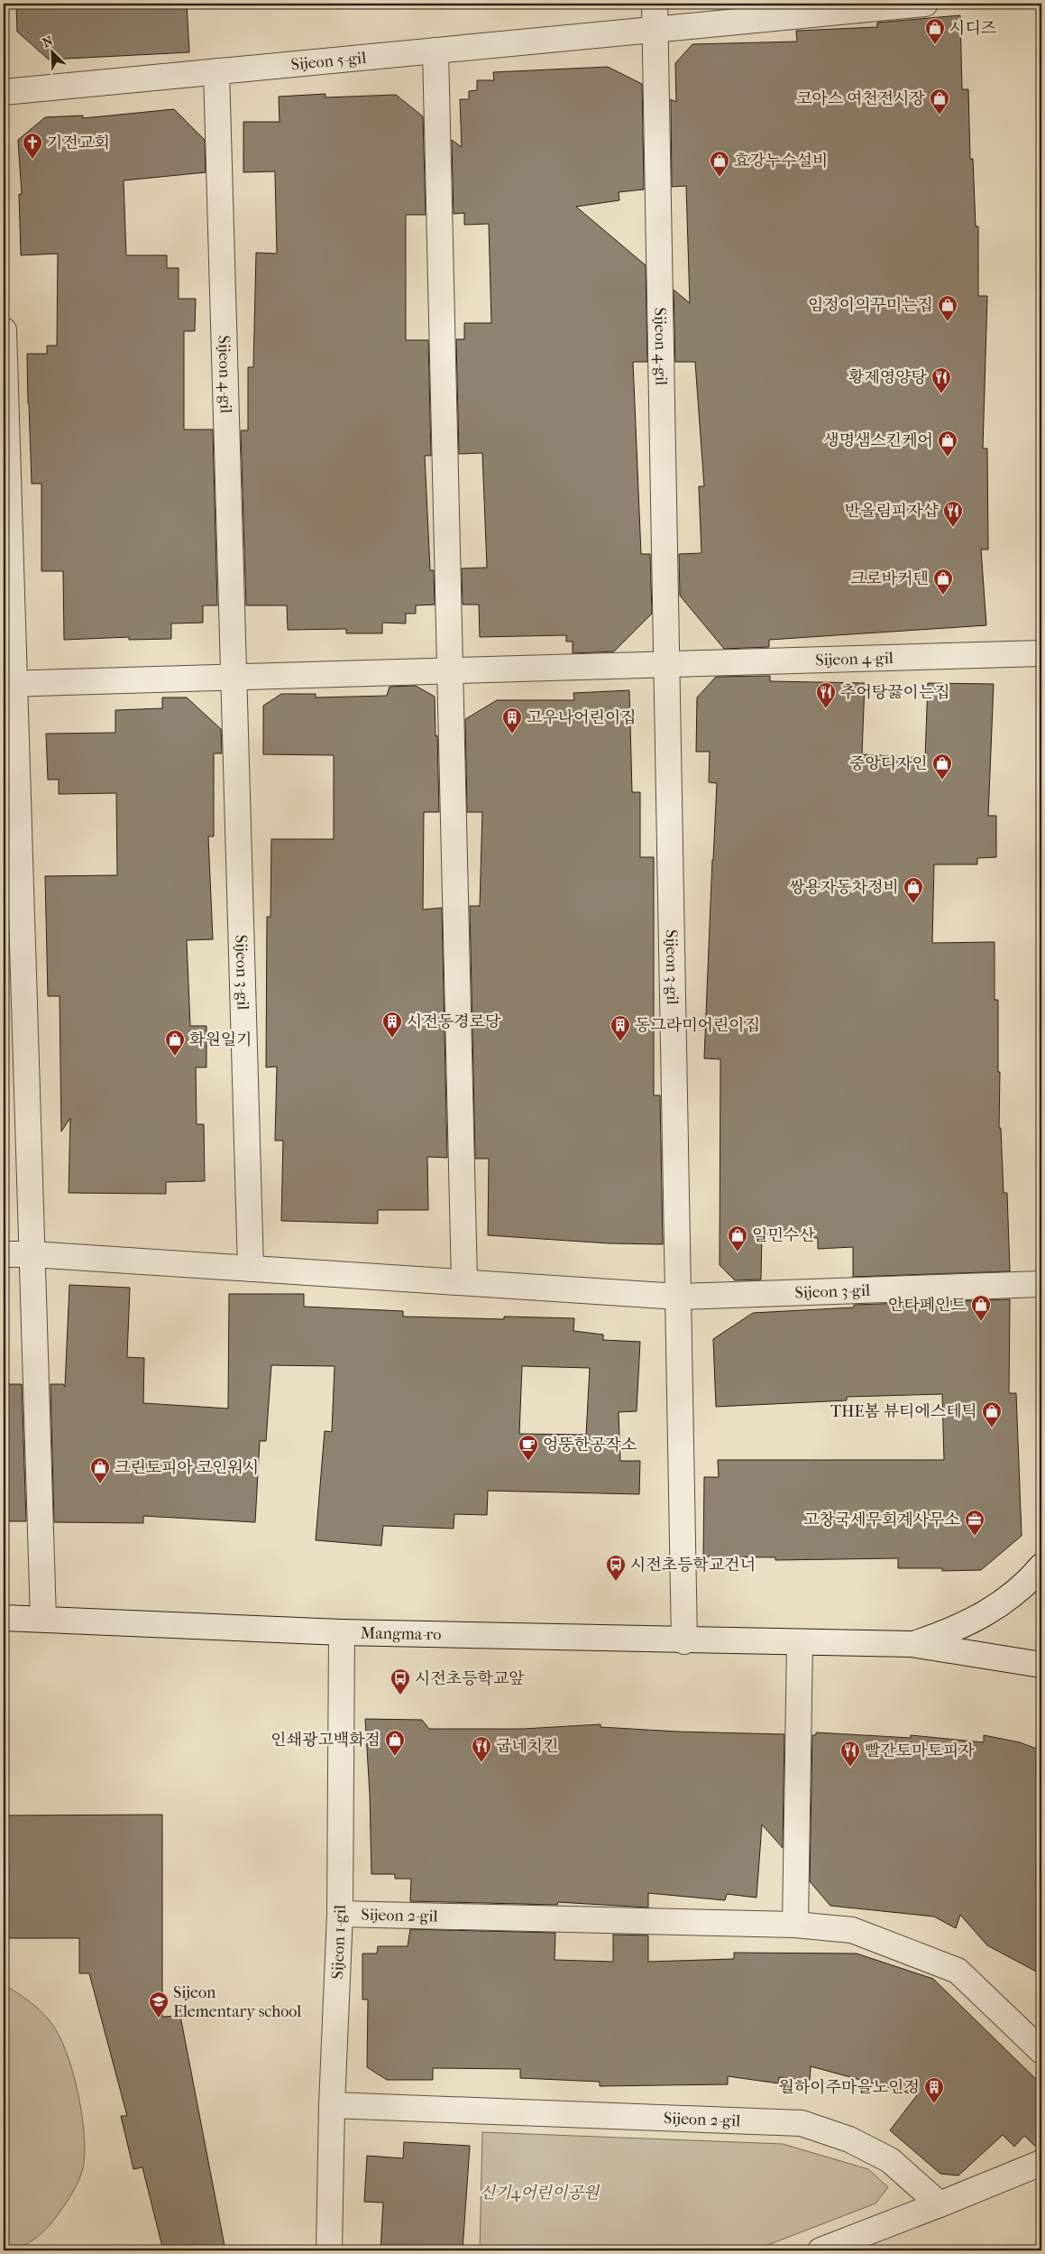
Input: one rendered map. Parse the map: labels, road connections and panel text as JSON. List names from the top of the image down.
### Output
{
  "streets": {
    "street": [
      "Sijeon 5-gil",
      "Sijeon 4-gil",
      "Sijeon 3-gil",
      "Mangma-ro",
      "Sijeon 2-gil",
      "Sijeon 1-gil"
    ]
  },
  "crossings": [
    ["Sijeon 5-gil", "Sijeon 4-gil"],
    ["Sijeon 4-gil", "Sijeon 3-gil"],
    ["Mangma-ro", "Sijeon 1-gil"],
    ["Sijeon 2-gil", "Sijeon 1-gil"]
  ],
  "parks": ["신기4어린이공원"],
  "places": {
    "shop": [
      "시디즈",
      "코아스 여천전시장",
      "효강누수설비",
      "임정이의꾸미는집",
      "생명샘스킨케어",
      "크로바커텐",
      "중앙디자인",
      "쌍용자동차정비",
      "화원일기",
      "일민수산",
      "안타페인트",
      "THE봄 뷰티에스테틱",
      "크린토피아 코인워시",
      "인쇄광고백화점"
    ],
    "church": ["기전교회"],
    "restaurant": [
      "황제영양탕",
      "반올림피자샵",
      "추어탕끓이는집",
      "굽네치킨",
      "빨간토마토피자"
    ],
    "building": [
      "고우나어린이집",
      "시전동경로당",
      "동그라미어린이집",
      "월하이주마을노인정"
    ],
    "cafe": ["엉뚱한공작소"],
    "office": ["고창국세무회계사무소"],
    "bus stop": ["시전초등학교건너", "시전초등학교앞"],
    "school or university": ["Sijeon Elementary school"]
  },
  "north": "top left"
}
